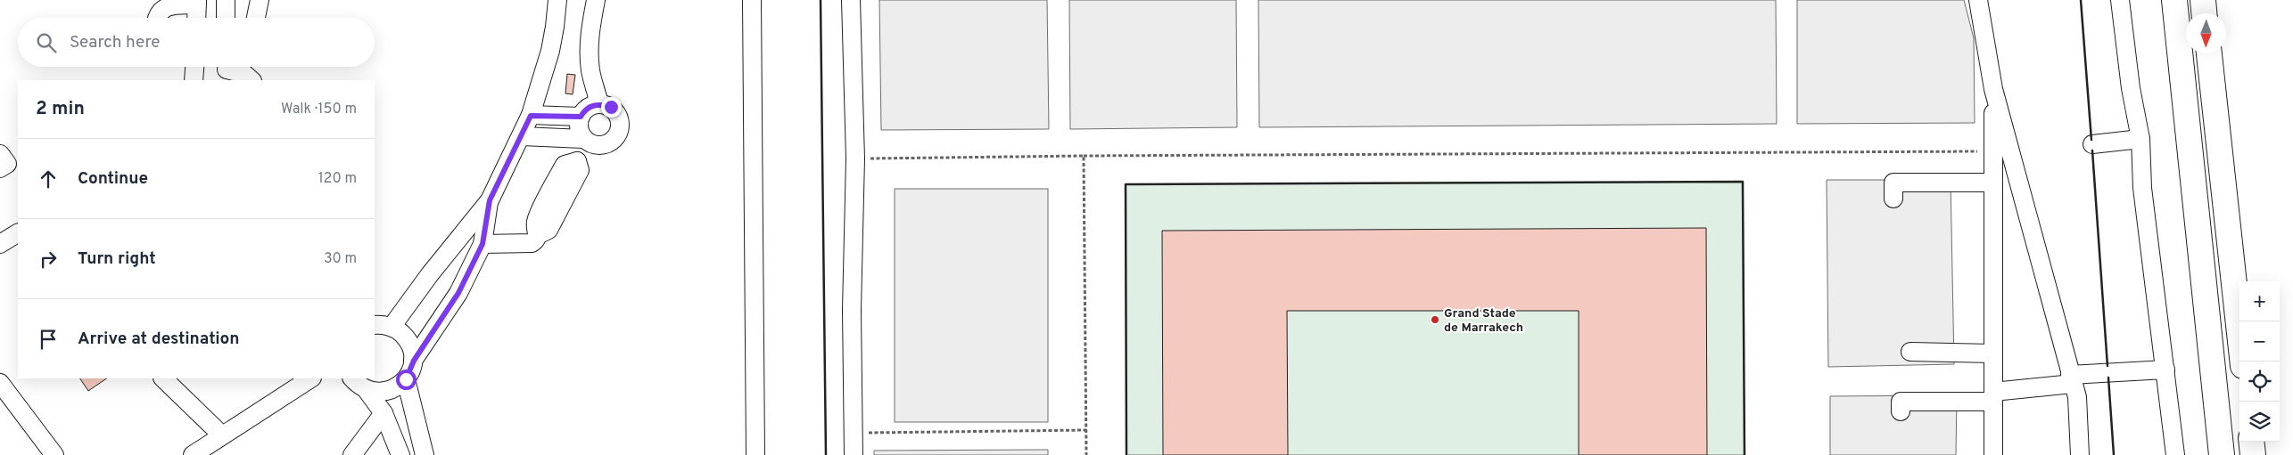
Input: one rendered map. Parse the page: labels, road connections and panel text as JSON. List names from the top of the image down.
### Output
{
  "places": ["Grand Stade de Marrakech"],
  "north": "bottom",
  "page": {
    "search": "Search here",
    "heading": ["2 min", "Walk · 150 m"],
    "list": [
      ["Continue", "120 m"],
      ["Turn right", "30 m"],
      "Arrive at destination"
    ],
    "map_buttons": ["+", "−"]
  }
}
